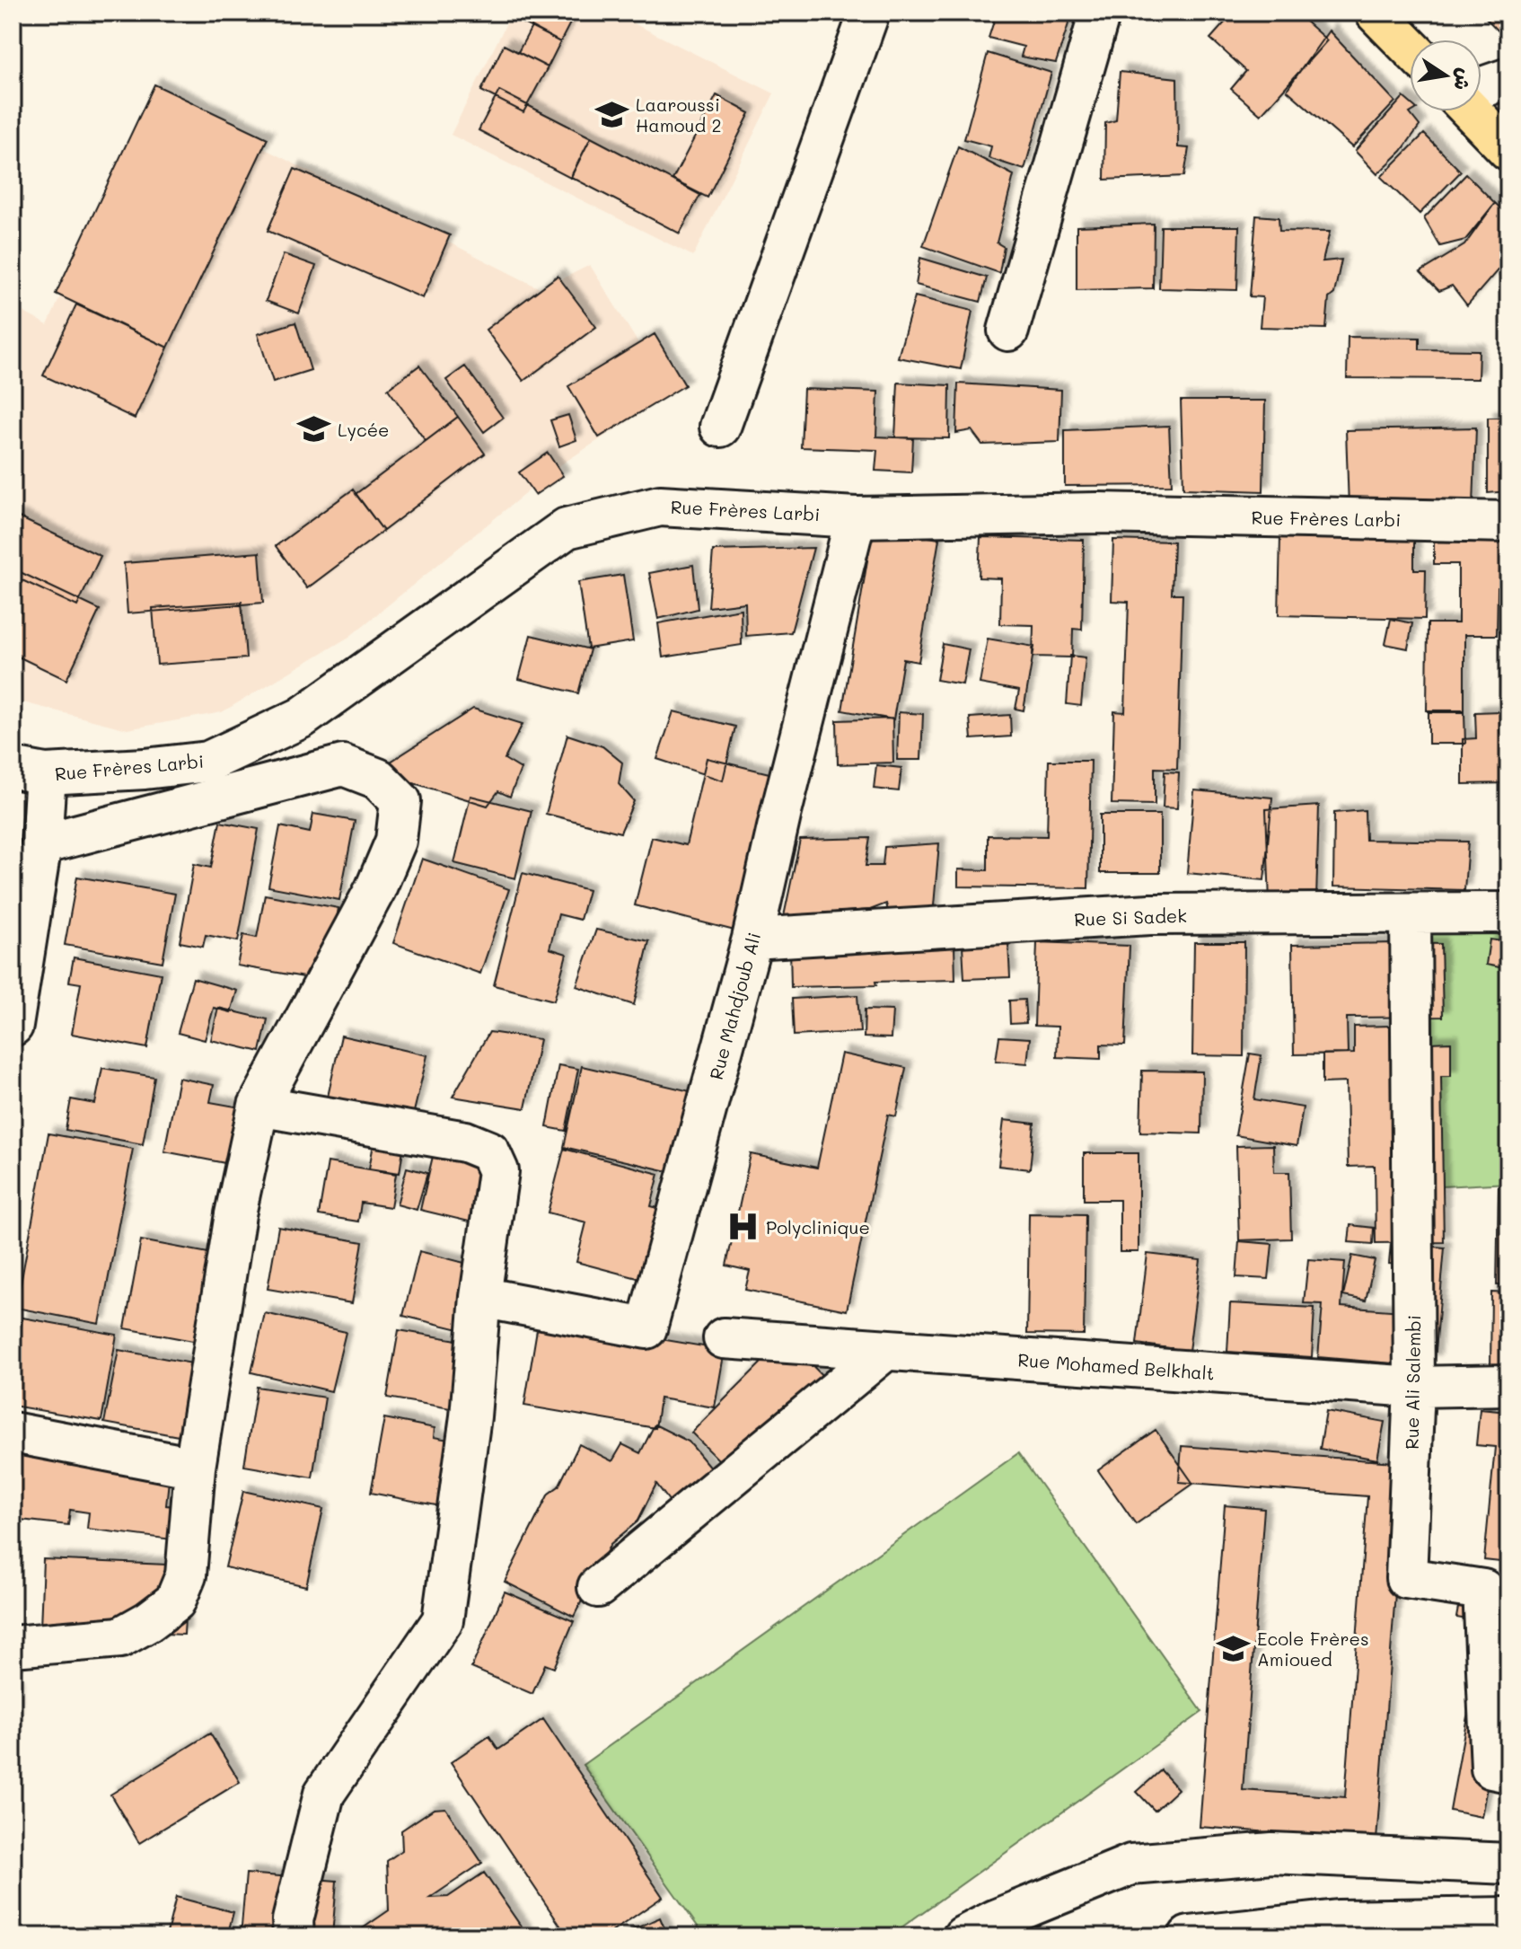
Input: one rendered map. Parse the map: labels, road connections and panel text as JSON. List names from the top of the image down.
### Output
{
  "streets": {
    "street": [
      "Rue Frères Larbi",
      "Rue Si Sadek",
      "Rue Mahdjoub Ali",
      "Rue Mohamed Belkhalt",
      "Rue Ali Salembi"
    ]
  },
  "crossings": [
    ["Rue Frères Larbi", "Rue Mahdjoub Ali"],
    ["Rue Si Sadek", "Rue Mahdjoub Ali"],
    ["Rue Si Sadek", "Rue Ali Salembi"],
    ["Rue Mohamed Belkhalt", "Rue Ali Salembi"]
  ],
  "places": {
    "school or university": ["Laaroussi Hamoud 2", "Lycée", "Ecole Frères Amioued"],
    "hospital": ["Polyclinique"]
  },
  "north": "right"
}
